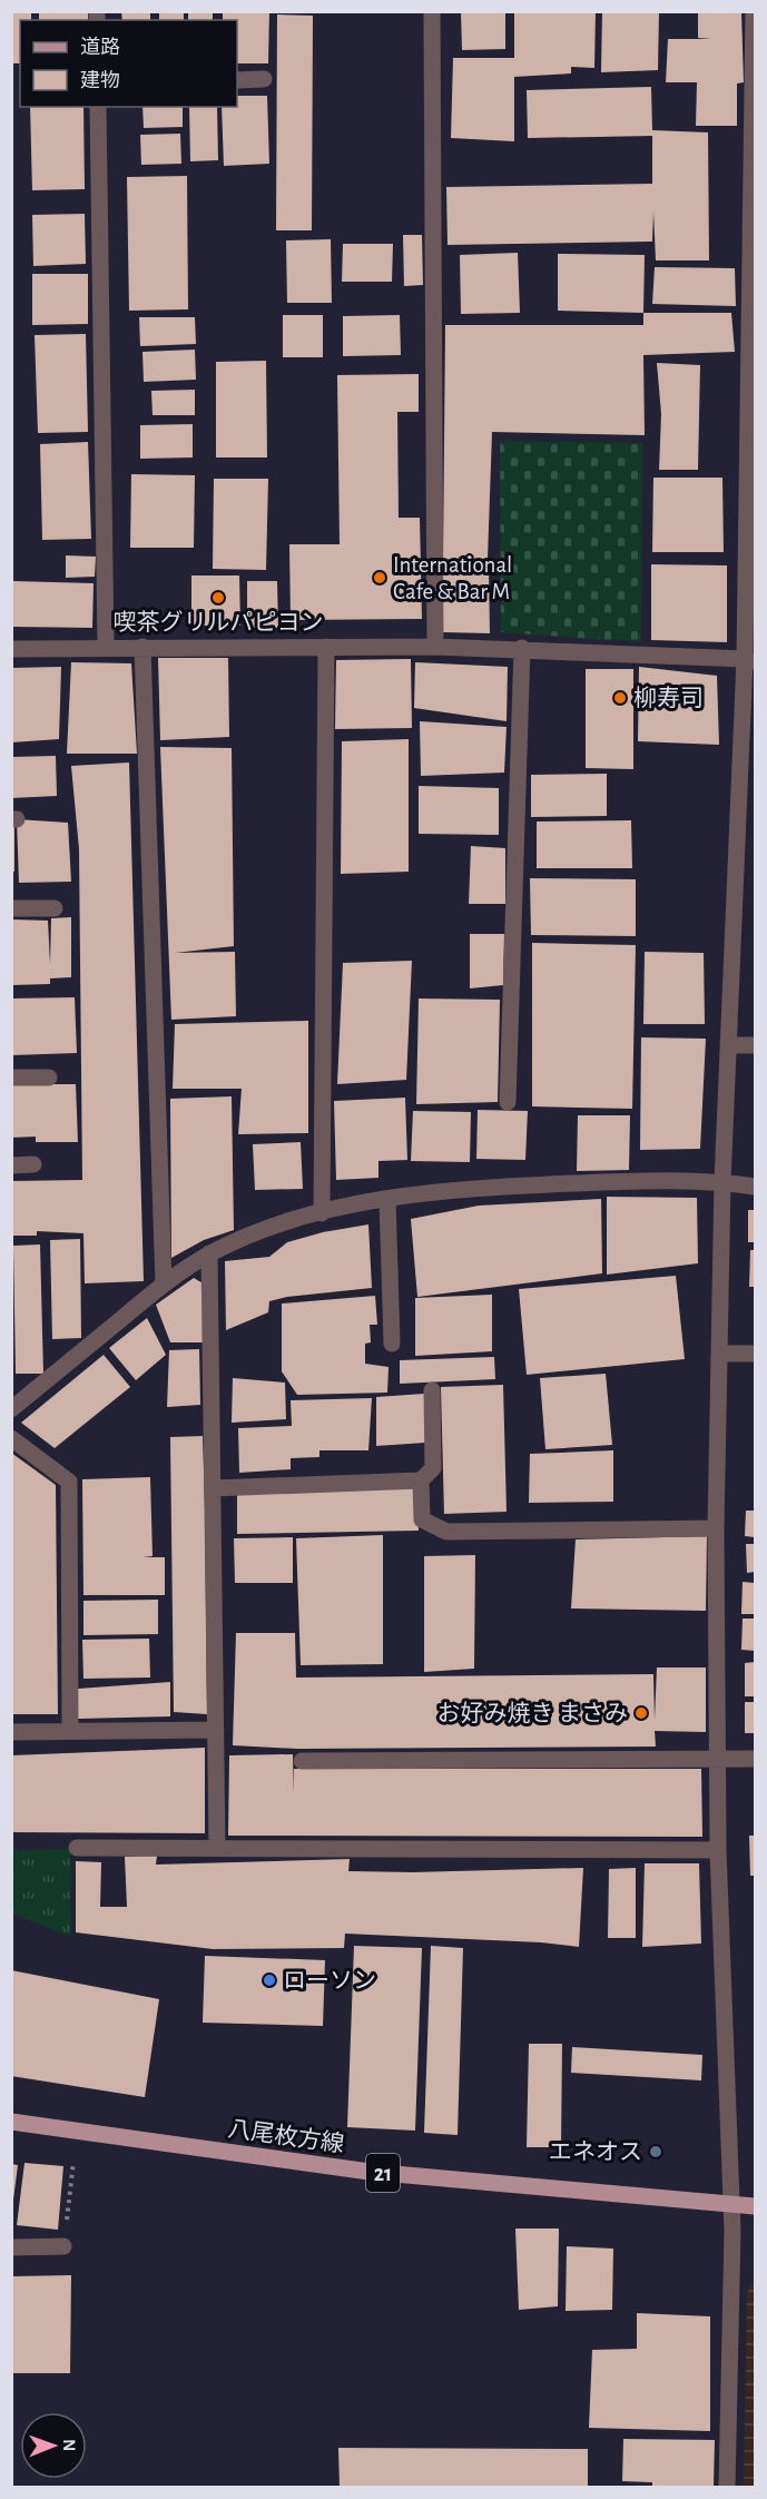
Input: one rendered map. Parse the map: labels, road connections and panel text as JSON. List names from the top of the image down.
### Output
{
  "streets": {
    "main road": ["八尾枚方線", "21"]
  },
  "places": [
    "International Cafe & Bar M",
    "喫茶グリルパピヨン",
    "柳寿司",
    "お好み焼き まさみ",
    "ローソン",
    "エネオス"
  ],
  "legend": ["道路", "建物"],
  "north": "right"
}
